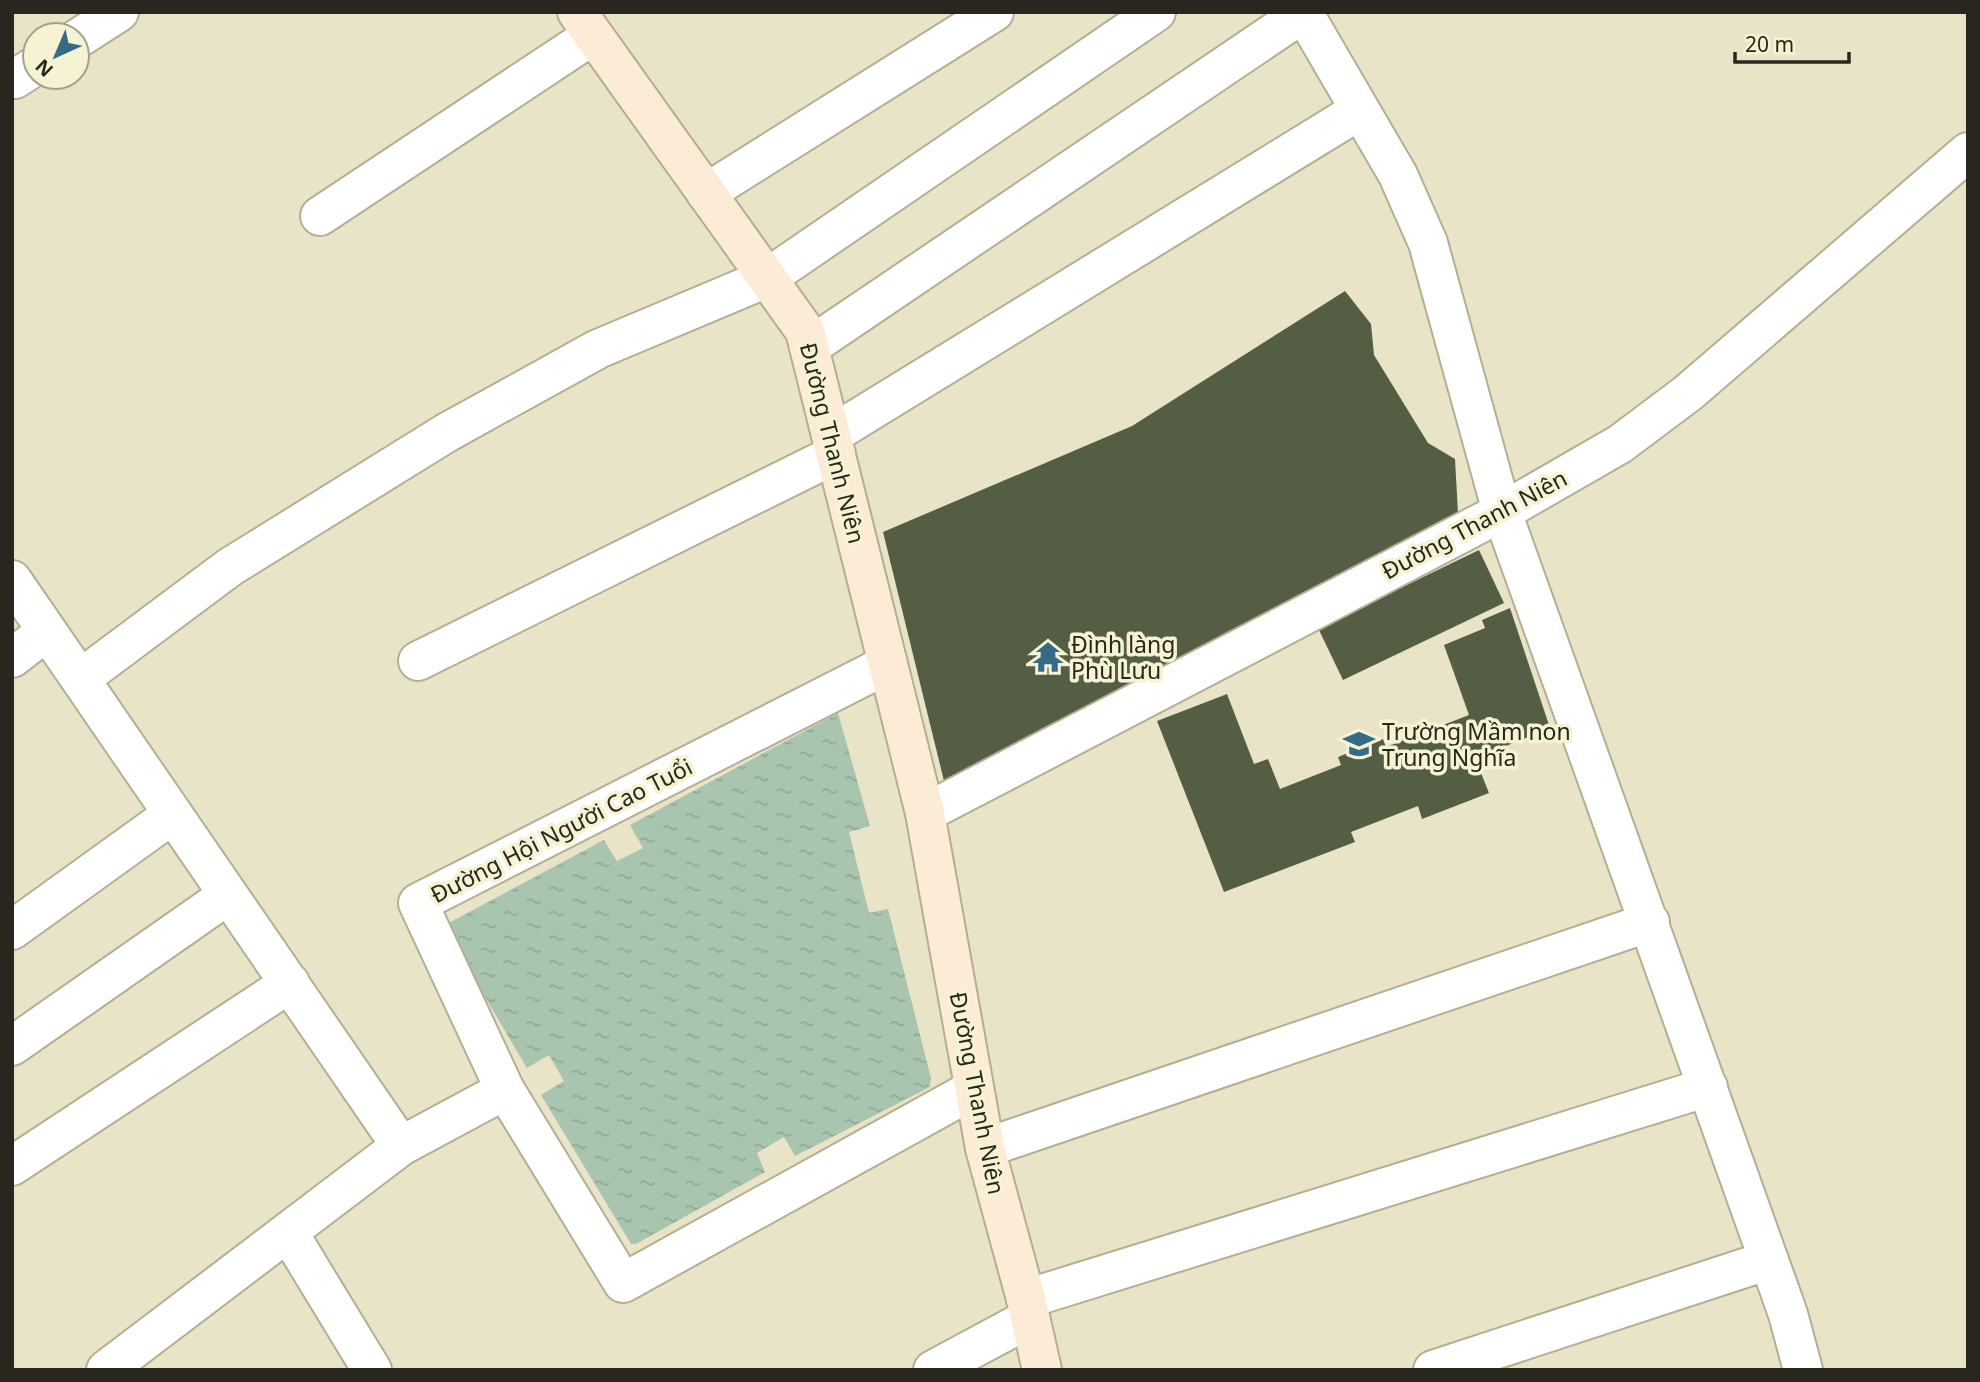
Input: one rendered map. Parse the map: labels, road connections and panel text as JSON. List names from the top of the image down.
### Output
{
  "streets": {
    "street": ["Đường Thanh Niên", "Đường Hội Người Cao Tuổi"]
  },
  "crossings": [
    ["Đường Thanh Niên", "Đường Hội Người Cao Tuổi"]
  ],
  "places": {
    "temple": ["Đình làng Phù Lưu"],
    "school or university": ["Trường Mầm non Trung Nghĩa"]
  },
  "scale_bar": "20 m",
  "north": "bottom left"
}
